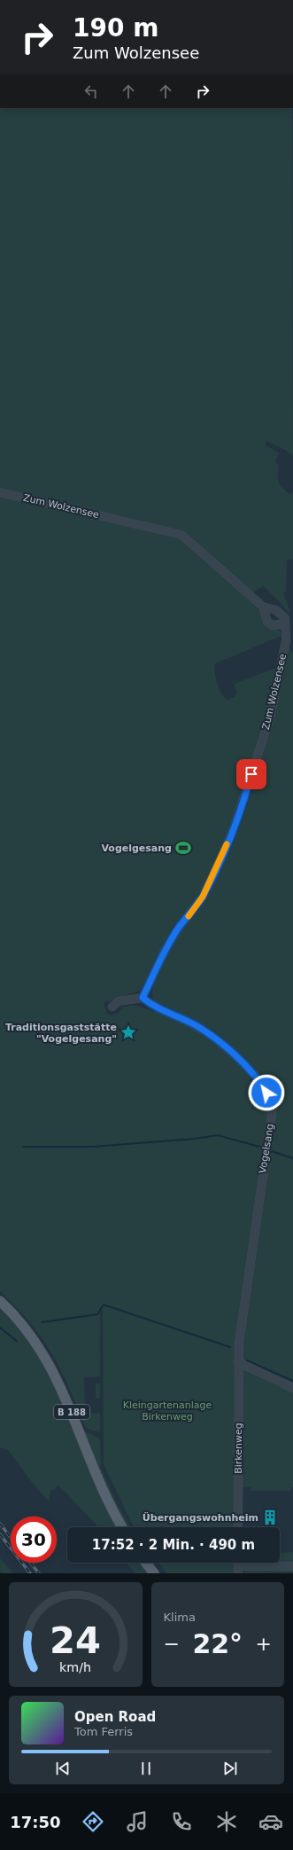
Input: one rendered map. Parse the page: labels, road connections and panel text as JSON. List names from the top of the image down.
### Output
{
  "streets": {
    "main road": ["B 188"],
    "street": ["Zum Wolzensee", "Vogelsang", "Birkenweg"]
  },
  "crossings": [
    ["Zum Wolzensee", "Vogelsang"],
    ["Vogelsang", "Birkenweg"]
  ],
  "parks": ["Kleingartenanlage Birkenweg"],
  "places": {
    "sports": ["Vogelgesang"],
    "place": ["Traditionsgaststätte \"Vogelgesang\""],
    "building": ["Übergangswohnheim"]
  },
  "page": {
    "turn": ["190 m", "Zum Wolzensee"],
    "limit": "30",
    "trip": "17:52 · 2 Min. · 490 m",
    "tile": "Klima",
    "heat": ["−", "22°", "+"],
    "song": ["Open Road", "Tom Ferris"],
    "tabs": "17:50",
    "gauge": ["24", "km/h"]
  }
}
